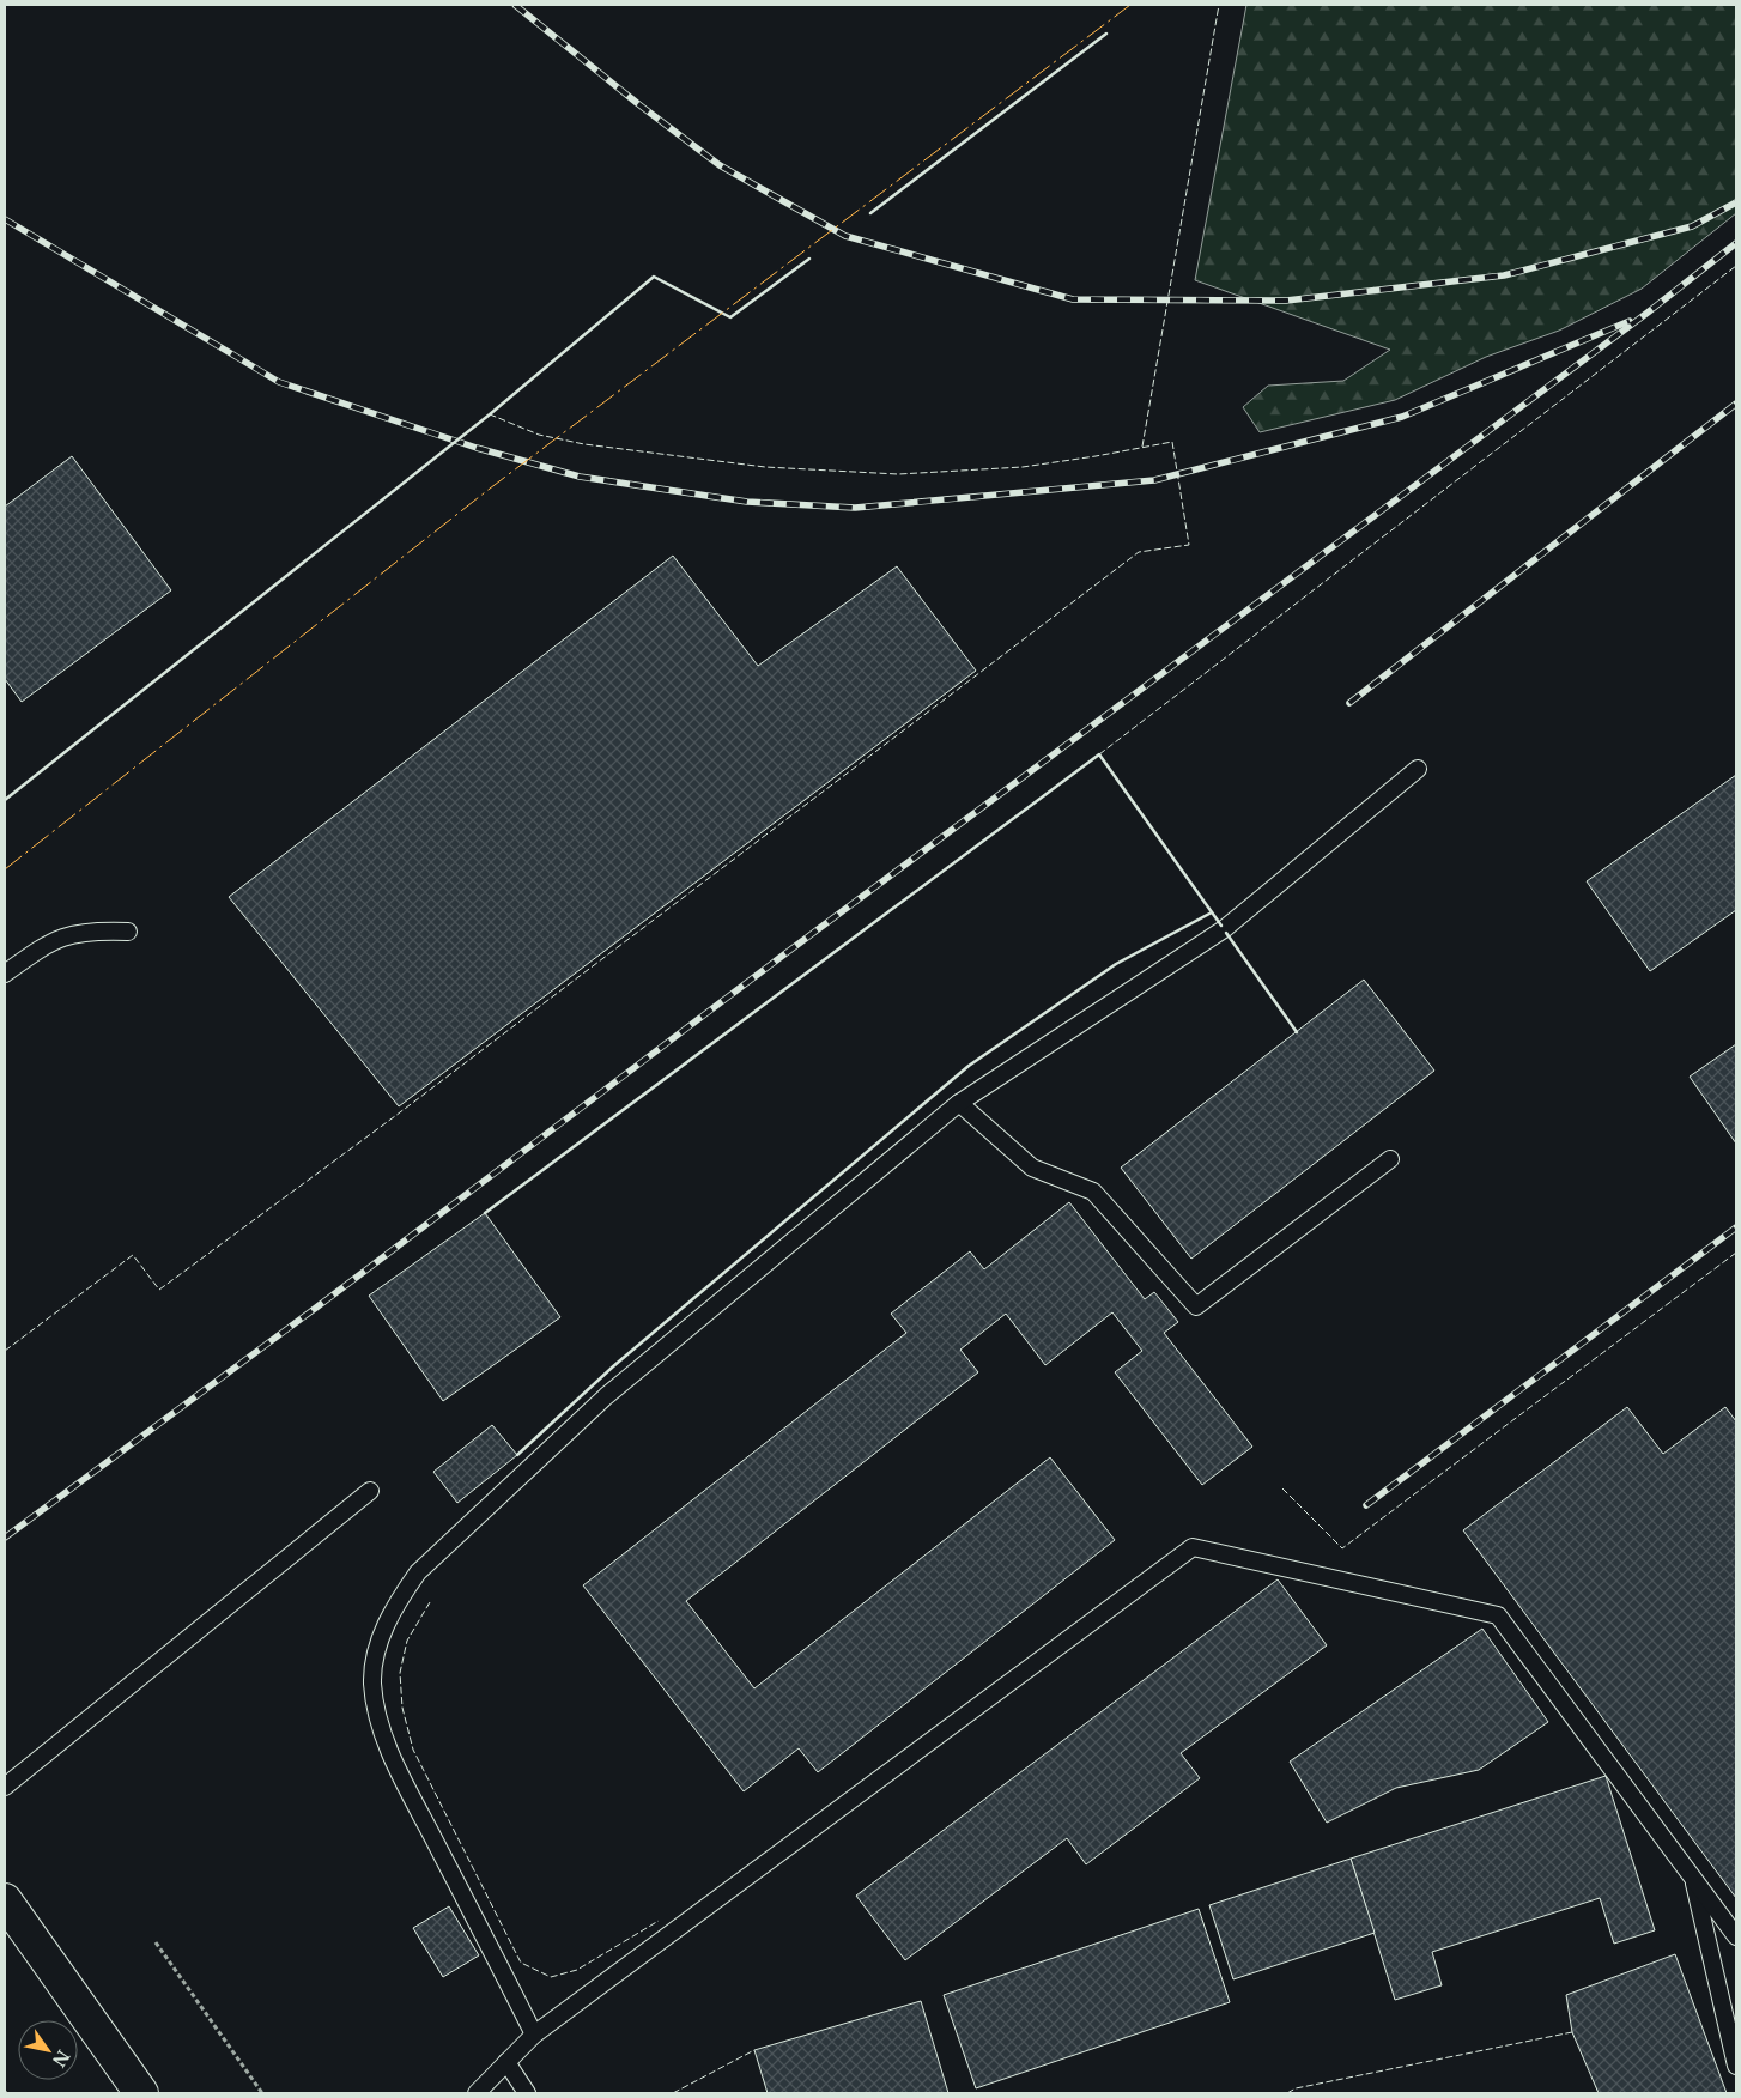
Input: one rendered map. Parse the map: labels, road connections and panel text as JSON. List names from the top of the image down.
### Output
{
  "north": "bottom right"
}
